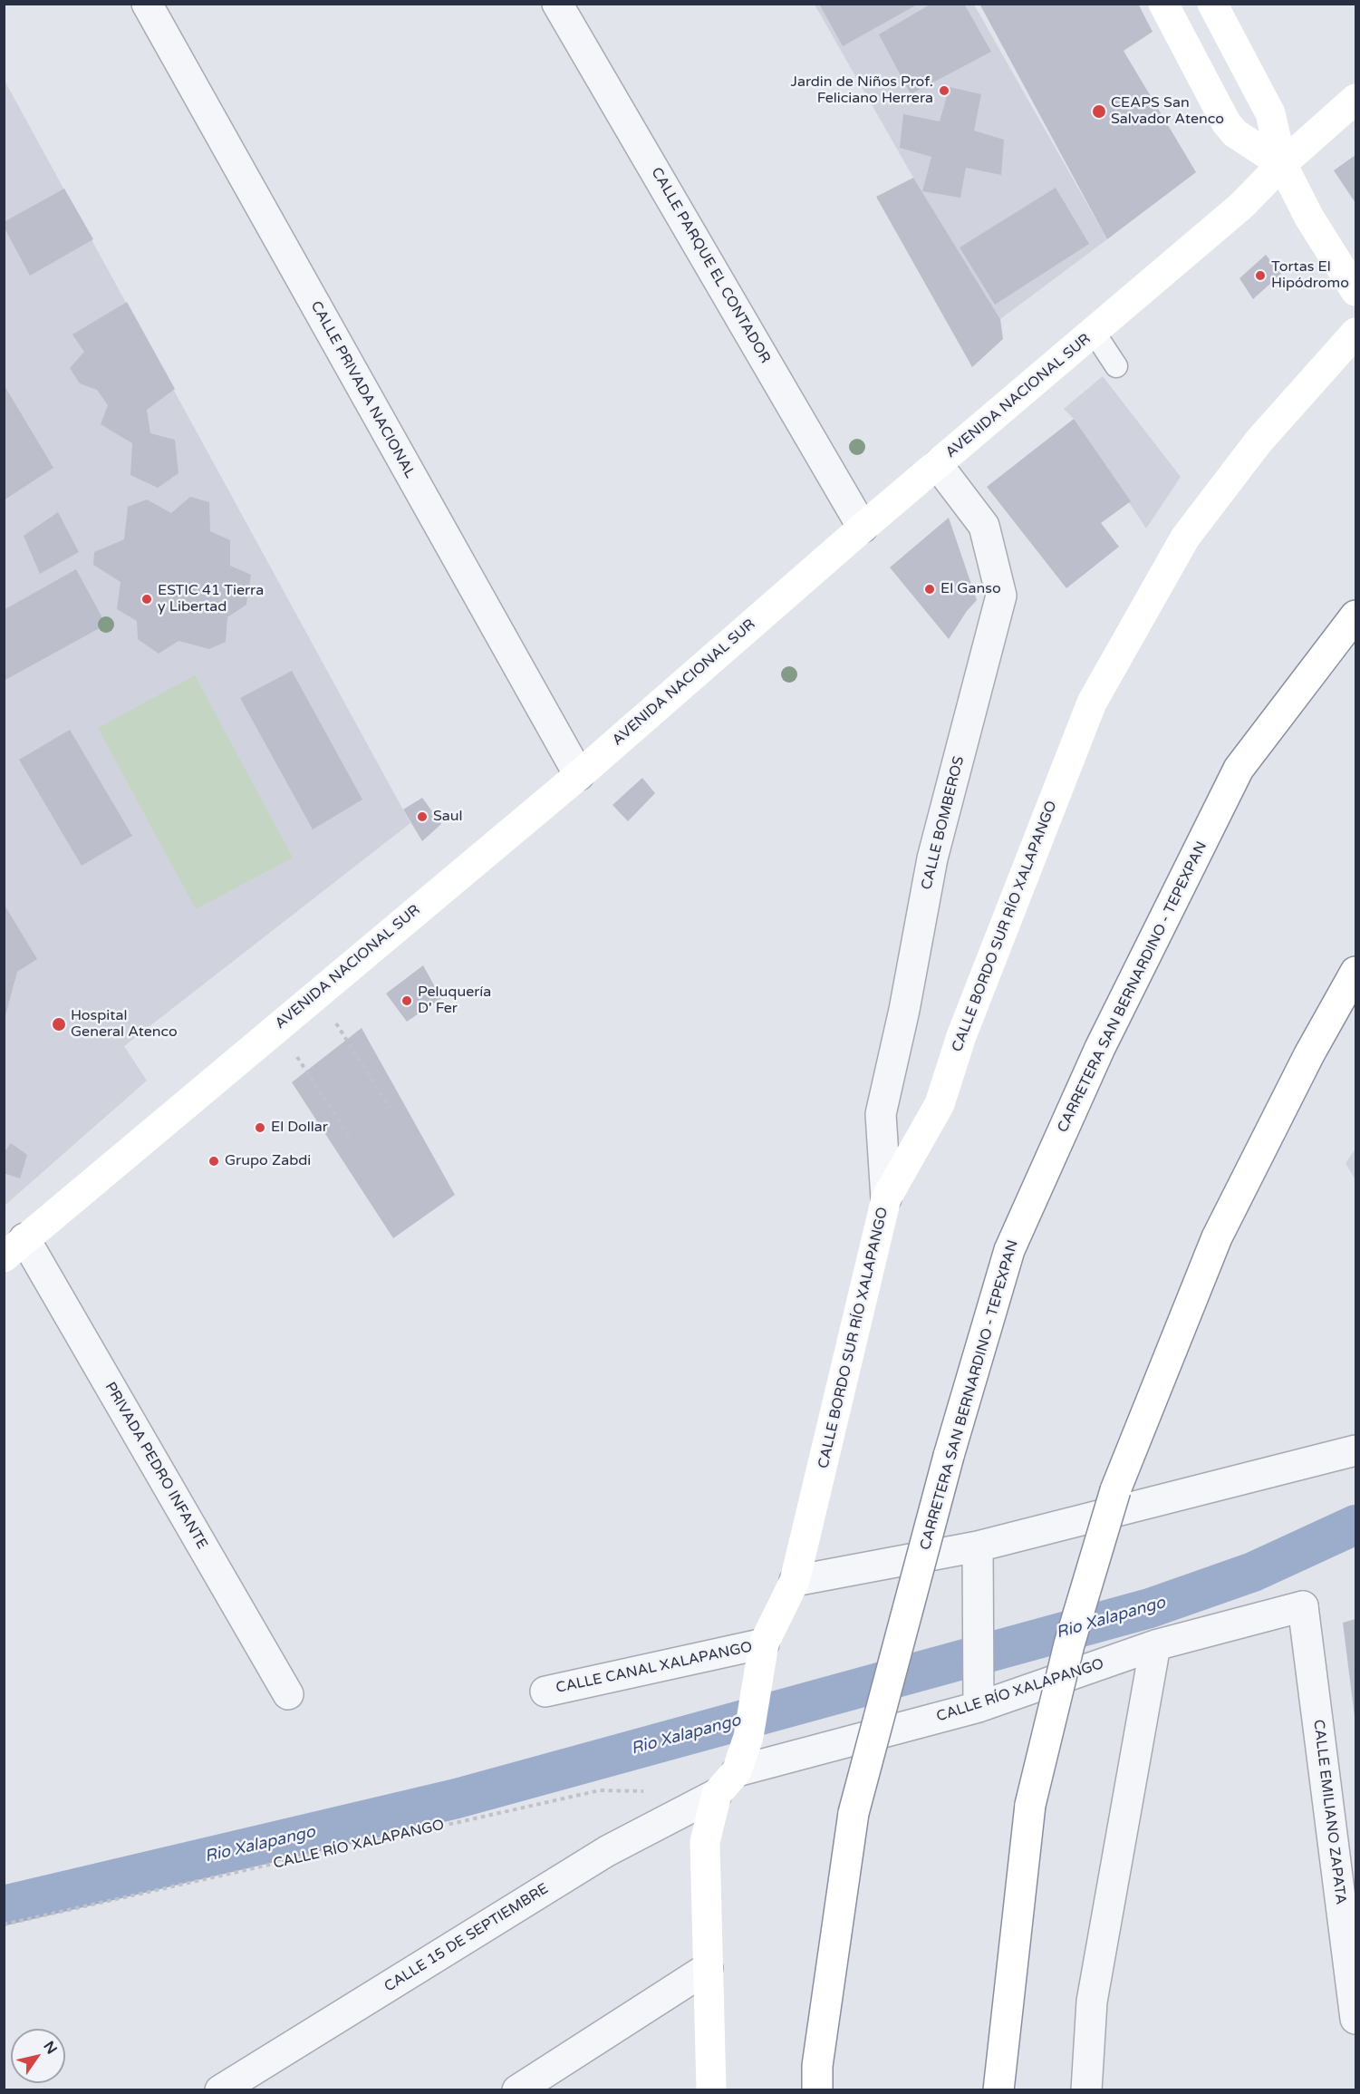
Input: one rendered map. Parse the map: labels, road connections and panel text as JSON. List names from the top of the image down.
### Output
{
  "streets": {
    "main road": ["AVENIDA NACIONAL SUR", "CALLE BORDO SUR RÍO XALAPANGO", "CARRETERA SAN BERNARDINO - TEPEXPAN"],
    "street": [
      "CALLE PARQUE EL CONTADOR",
      "CALLE PRIVADA NACIONAL",
      "CALLE BOMBEROS",
      "PRIVADA PEDRO INFANTE",
      "CALLE CANAL XALAPANGO",
      "CALLE RÍO XALAPANGO",
      "CALLE EMILIANO ZAPATA",
      "CALLE 15 DE SEPTIEMBRE"
    ]
  },
  "crossings": [
    ["CALLE PARQUE EL CONTADOR", "AVENIDA NACIONAL SUR"],
    ["CALLE PRIVADA NACIONAL", "AVENIDA NACIONAL SUR"],
    ["AVENIDA NACIONAL SUR", "CALLE BOMBEROS"],
    ["AVENIDA NACIONAL SUR", "PRIVADA PEDRO INFANTE"],
    ["CALLE BOMBEROS", "CALLE BORDO SUR RÍO XALAPANGO"],
    ["CALLE BORDO SUR RÍO XALAPANGO", "CALLE CANAL XALAPANGO"],
    ["CALLE BORDO SUR RÍO XALAPANGO", "CALLE RÍO XALAPANGO"],
    ["CALLE BORDO SUR RÍO XALAPANGO", "CALLE 15 DE SEPTIEMBRE"],
    ["CALLE RÍO XALAPANGO", "CALLE EMILIANO ZAPATA"]
  ],
  "water": ["Rio Xalapango"],
  "places": [
    "Jardin de Niños Prof. Feliciano Herrera",
    "CEAPS San Salvador Atenco",
    "Tortas El Hipódromo",
    "El Ganso",
    "ESTIC 41 Tierra y Libertad",
    "Saul",
    "Peluquería D' Fer",
    "Hospital General Atenco",
    "El Dollar",
    "Grupo Zabdi"
  ],
  "north": "top right"
}
